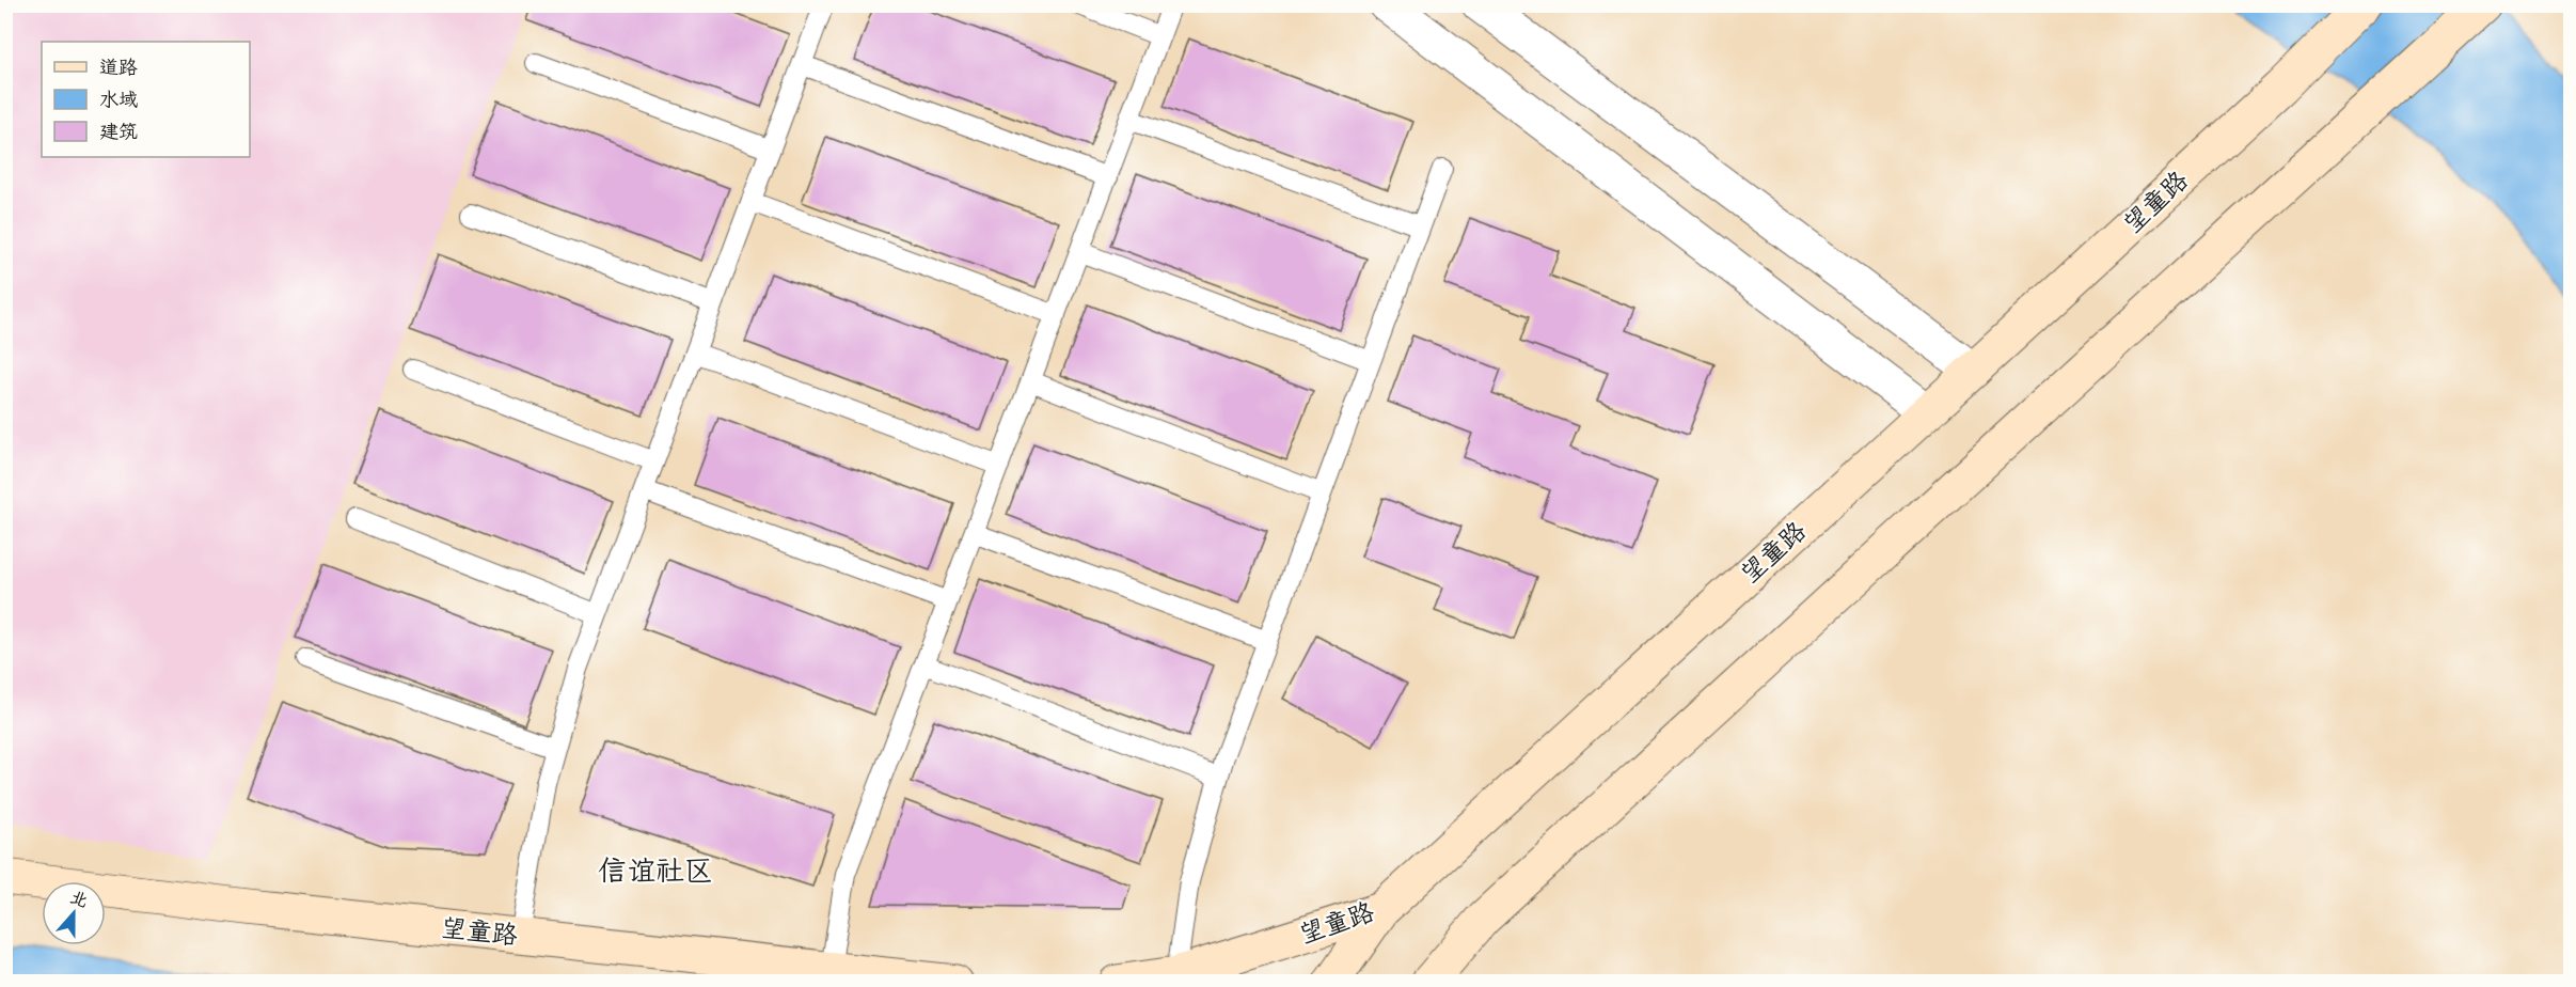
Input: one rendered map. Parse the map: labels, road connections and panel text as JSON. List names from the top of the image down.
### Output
{
  "streets": {
    "main road": ["望童路"]
  },
  "districts": ["信谊社区"],
  "legend": ["道路", "水域", "建筑"],
  "north": "top"
}
